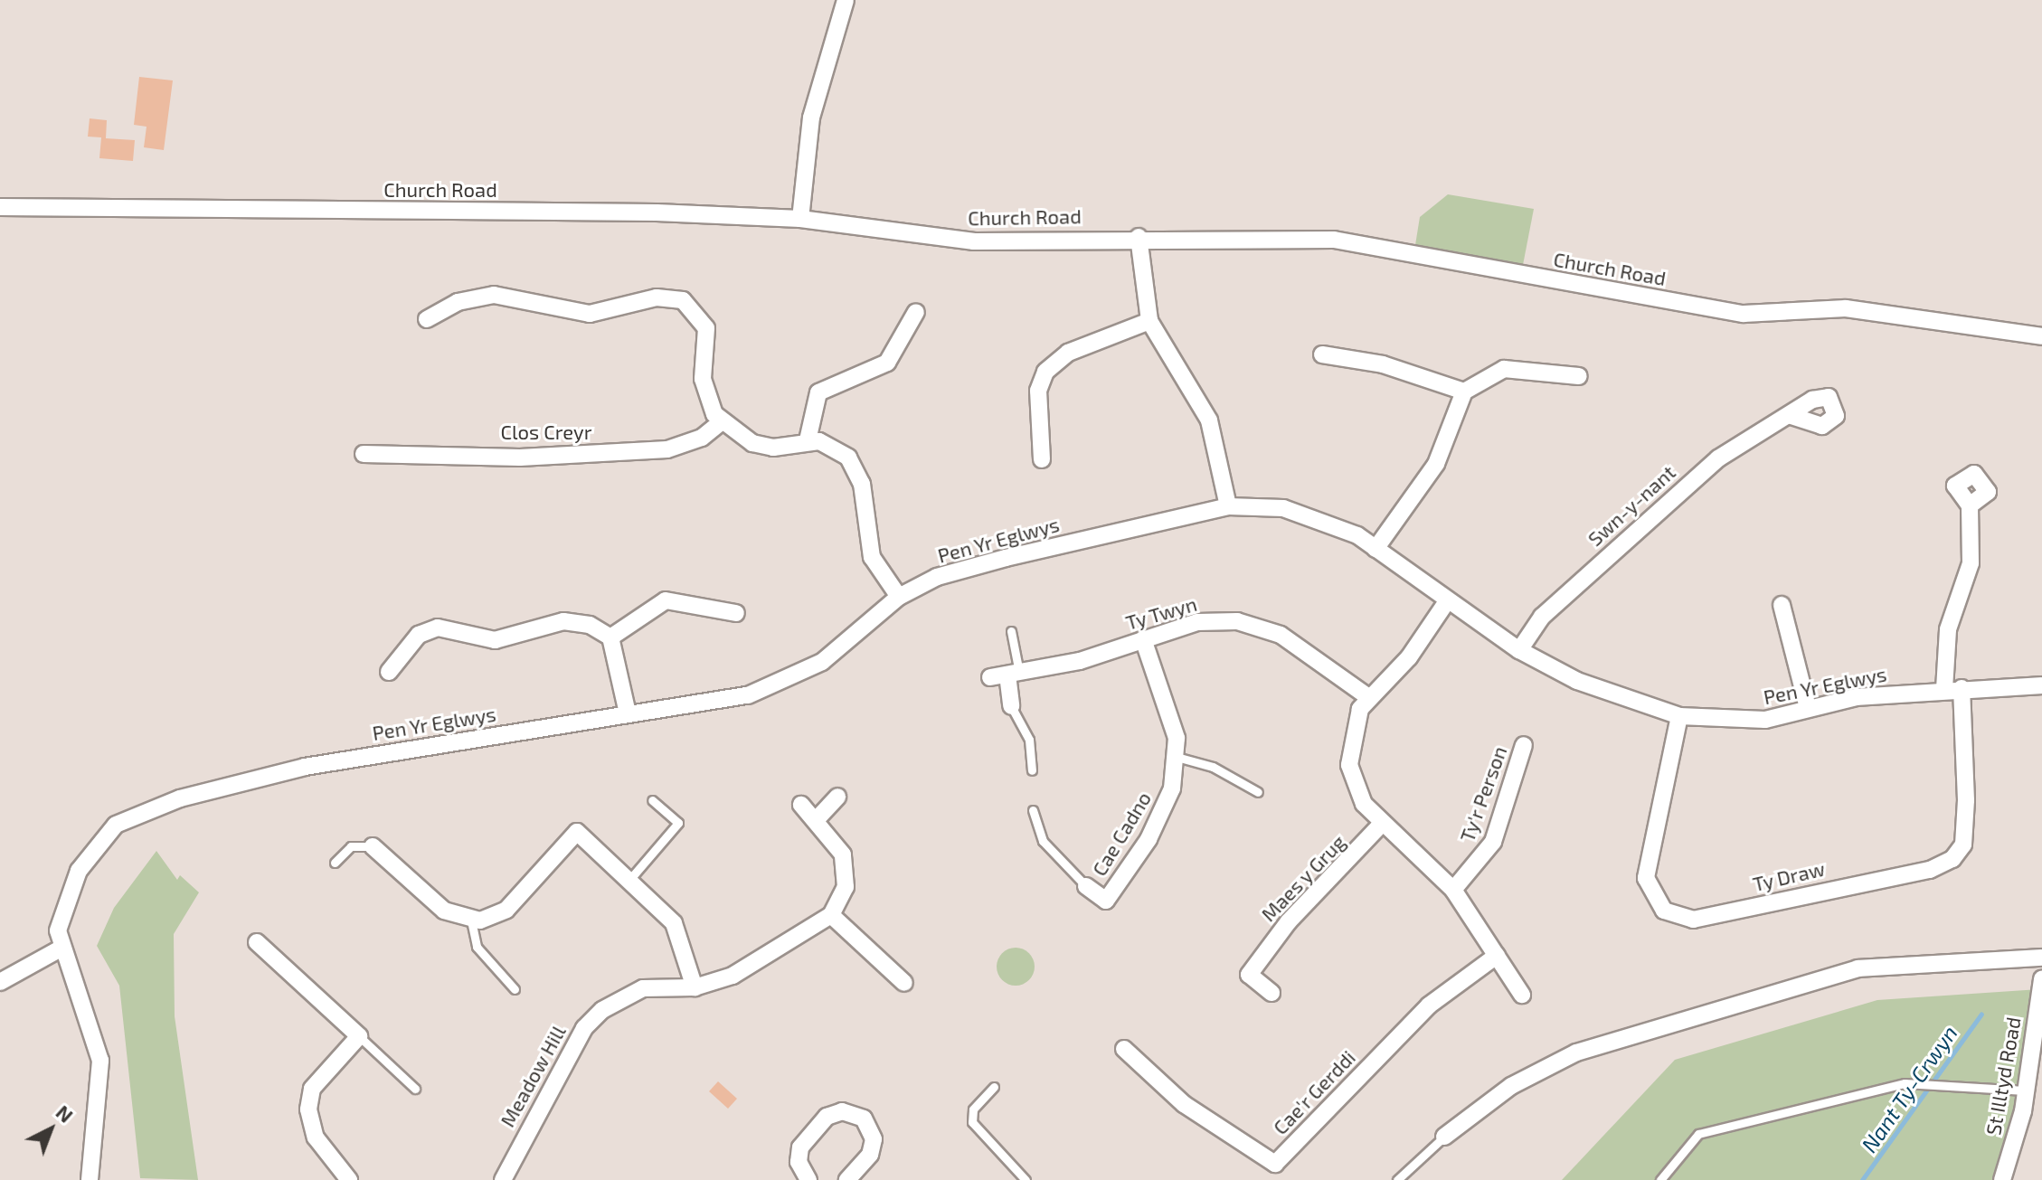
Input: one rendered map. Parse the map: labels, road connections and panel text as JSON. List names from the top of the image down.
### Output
{
  "streets": {
    "street": [
      "Church Road",
      "Clos Creyr",
      "Swn-y-nant",
      "Pen Yr Eglwys",
      "Ty Twyn",
      "Ty'r Person",
      "Cae Cadno",
      "Ty Draw",
      "Maes y Grug",
      "Meadow Hill",
      "St Illtyd Road",
      "Cae'r Gerddi"
    ]
  },
  "crossings": [
    ["Swn-y-nant", "Pen Yr Eglwys"],
    ["Pen Yr Eglwys", "Ty Draw"],
    ["Ty Twyn", "Cae Cadno"]
  ],
  "water": ["Nant Ty-Crwyn"],
  "north": "top right"
}
